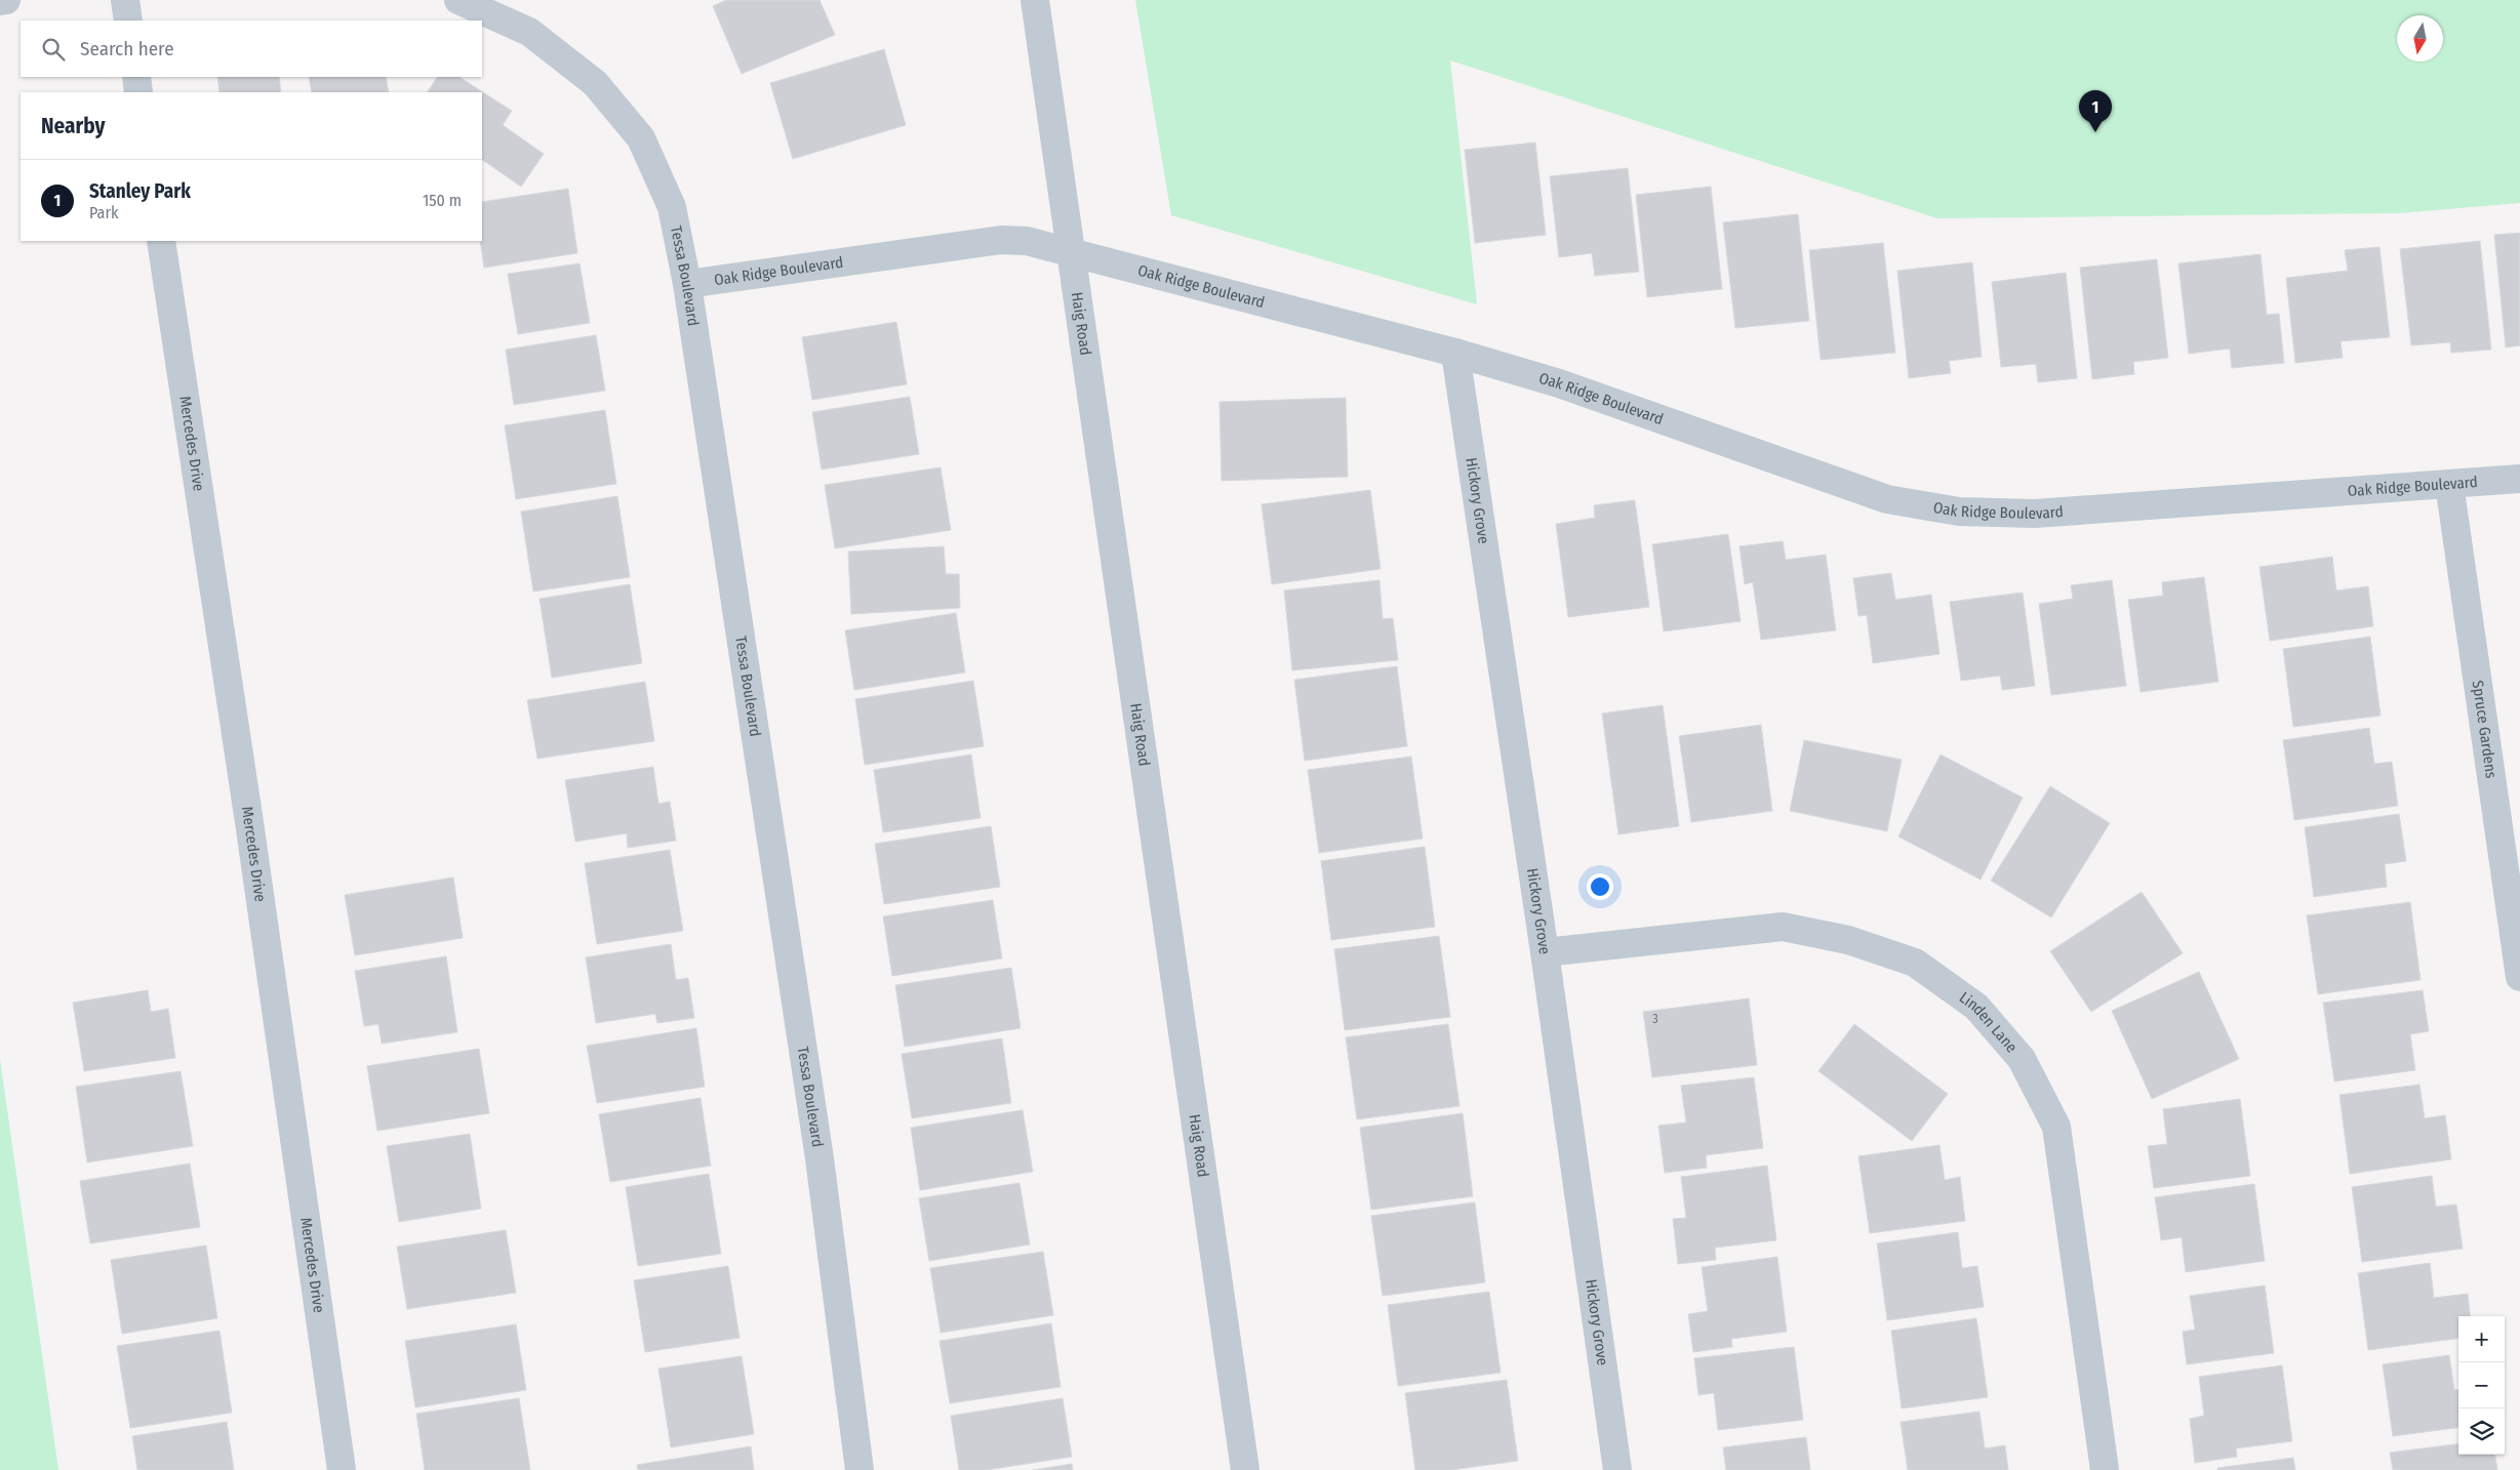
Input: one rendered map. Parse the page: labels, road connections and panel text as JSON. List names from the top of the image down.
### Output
{
  "streets": {
    "street": [
      "Oak Ridge Boulevard",
      "Tessa Boulevard",
      "Haig Road",
      "Mercedes Drive",
      "Hickory Grove",
      "Spruce Gardens",
      "Linden Lane"
    ]
  },
  "crossings": [
    ["Oak Ridge Boulevard", "Tessa Boulevard"],
    ["Oak Ridge Boulevard", "Haig Road"],
    ["Oak Ridge Boulevard", "Hickory Grove"],
    ["Oak Ridge Boulevard", "Spruce Gardens"],
    ["Hickory Grove", "Linden Lane"]
  ],
  "house_numbers": ["3"],
  "north": "bottom",
  "page": {
    "search": "Search here",
    "pins": "1",
    "heading": "Nearby",
    "list": [
      {
        "mark": "1",
        "name": "Stanley Park",
        "note": "Park",
        "value": "150 m"
      }
    ],
    "map_buttons": ["+", "−"]
  }
}
